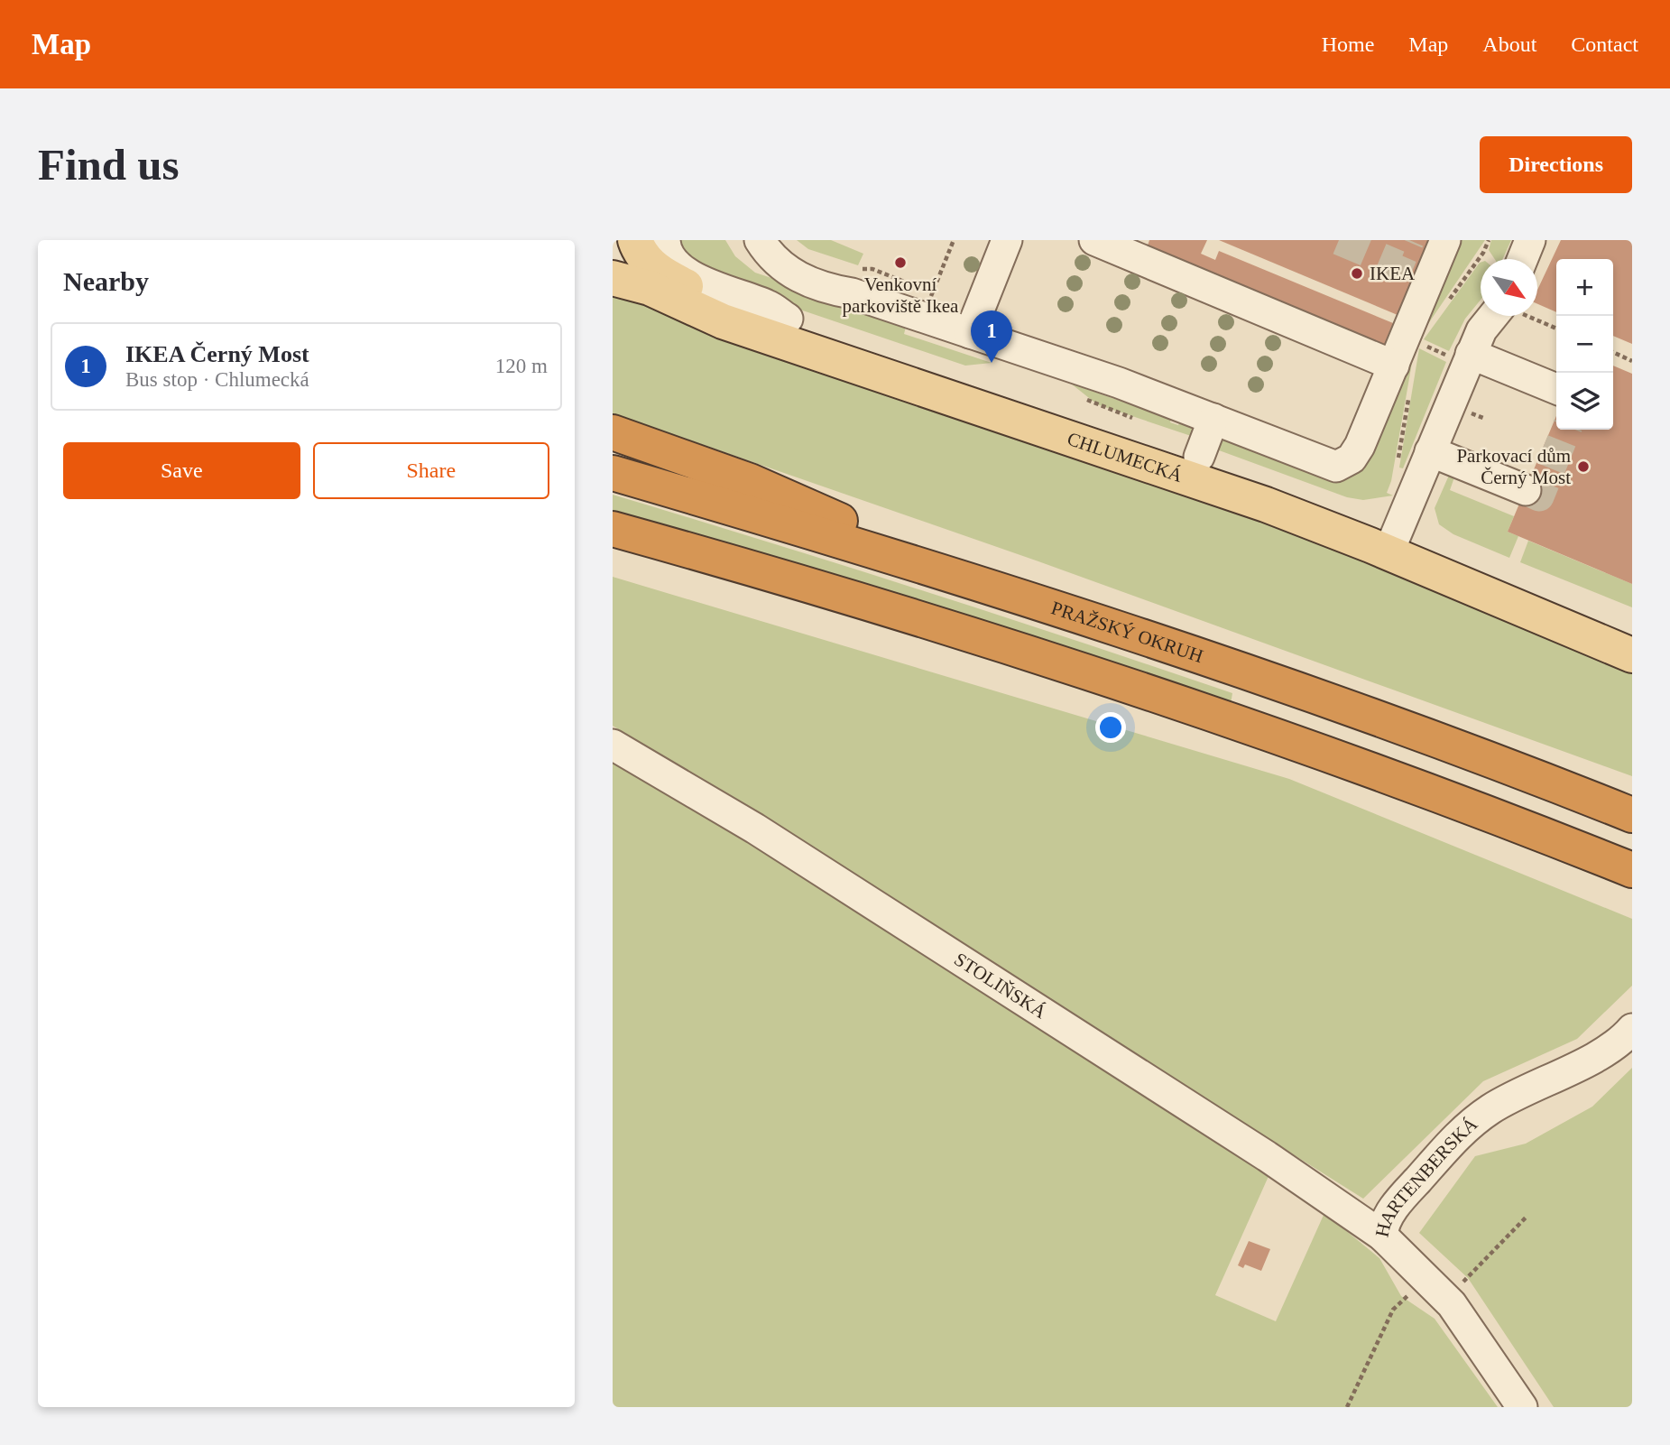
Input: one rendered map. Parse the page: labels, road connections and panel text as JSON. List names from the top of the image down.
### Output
{
  "streets": {
    "highway": ["PRAŽSKÝ OKRUH"],
    "main road": ["CHLUMECKÁ"],
    "street": ["STOLIŇSKÁ", "HARTENBERSKÁ"]
  },
  "crossings": [
    ["STOLIŇSKÁ", "HARTENBERSKÁ"]
  ],
  "places": ["Venkovní parkoviště Ikea", "IKEA", "Parkovací dům Černý Most"],
  "north": "bottom right",
  "page": {
    "header": "Map",
    "nav": [
      "Home",
      "Map",
      "About",
      "Contact"
    ],
    "buttons": [
      "Directions",
      ["Save", "Share"]
    ],
    "title": "Find us",
    "heading": "Nearby",
    "map_buttons": ["+", "−"],
    "pins": "1",
    "list": [
      {
        "mark": "1",
        "name": "IKEA Černý Most",
        "note": "Bus stop · Chlumecká",
        "value": "120 m"
      }
    ]
  }
}
